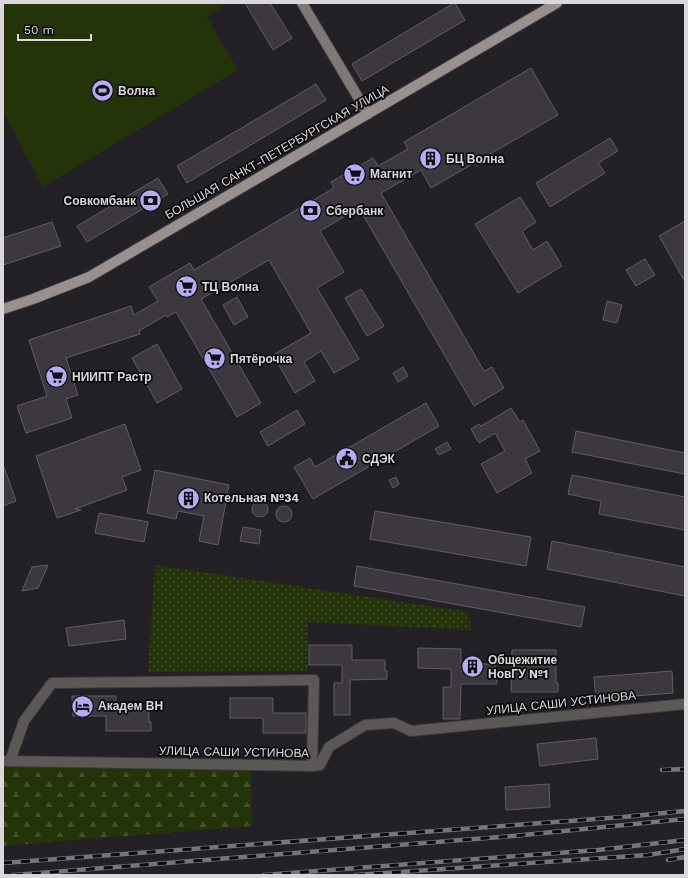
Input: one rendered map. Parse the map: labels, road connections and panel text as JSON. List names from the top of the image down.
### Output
{
  "streets": {
    "main road": ["БОЛЬШАЯ САНКТ-ПЕТЕРБУРГСКАЯ УЛИЦА"],
    "street": ["УЛИЦА САШИ УСТИНОВА"]
  },
  "places": {
    "sports": ["Волна"],
    "building": ["БЦ Волна", "Котельная №34", "Общежитие НовГУ №1"],
    "supermarket": [
      "Магнит",
      "ТЦ Волна",
      "Пятёрочка",
      "НИИПТ Растр"
    ],
    "bank": ["Совкомбанк", "Сбербанк"],
    "public building": ["СДЭК"],
    "hotel": ["Академ ВН"]
  },
  "scale_bar": "50 m"
}
